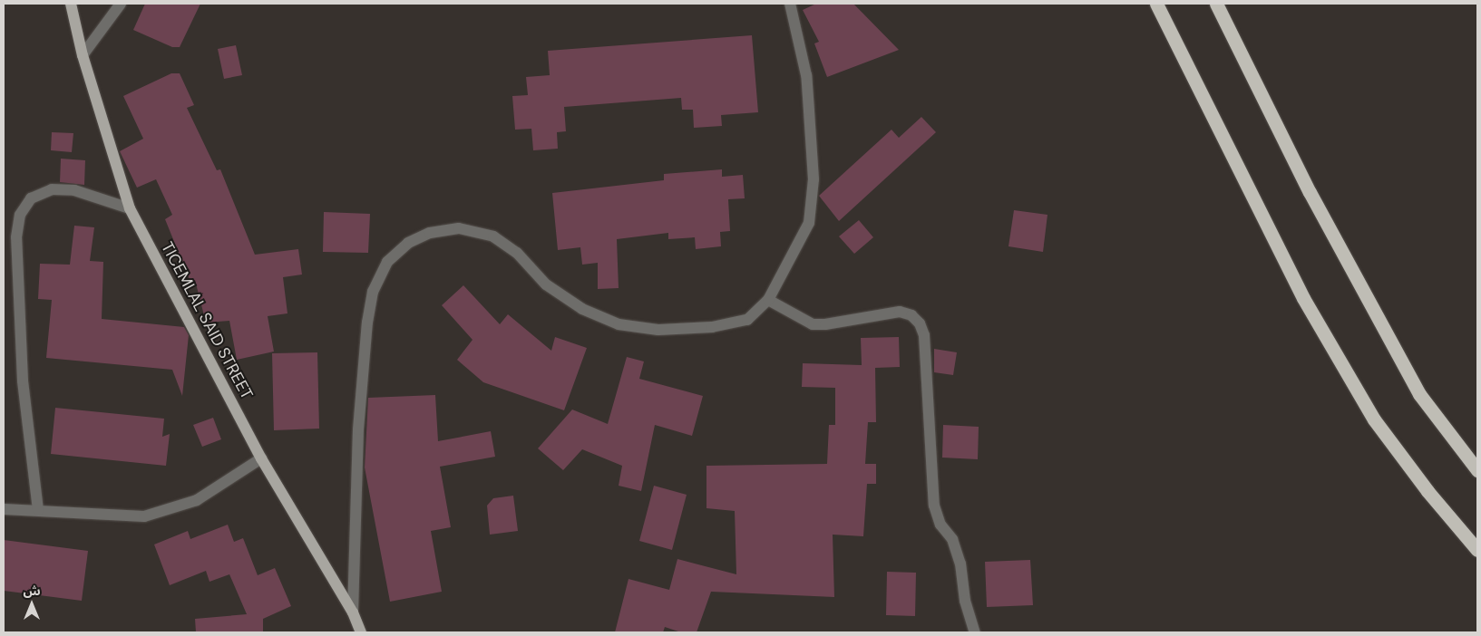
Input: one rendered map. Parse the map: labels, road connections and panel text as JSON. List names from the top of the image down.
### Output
{
  "streets": {
    "main road": ["TICEMLAL SAID STREET"]
  },
  "north": "top"
}
